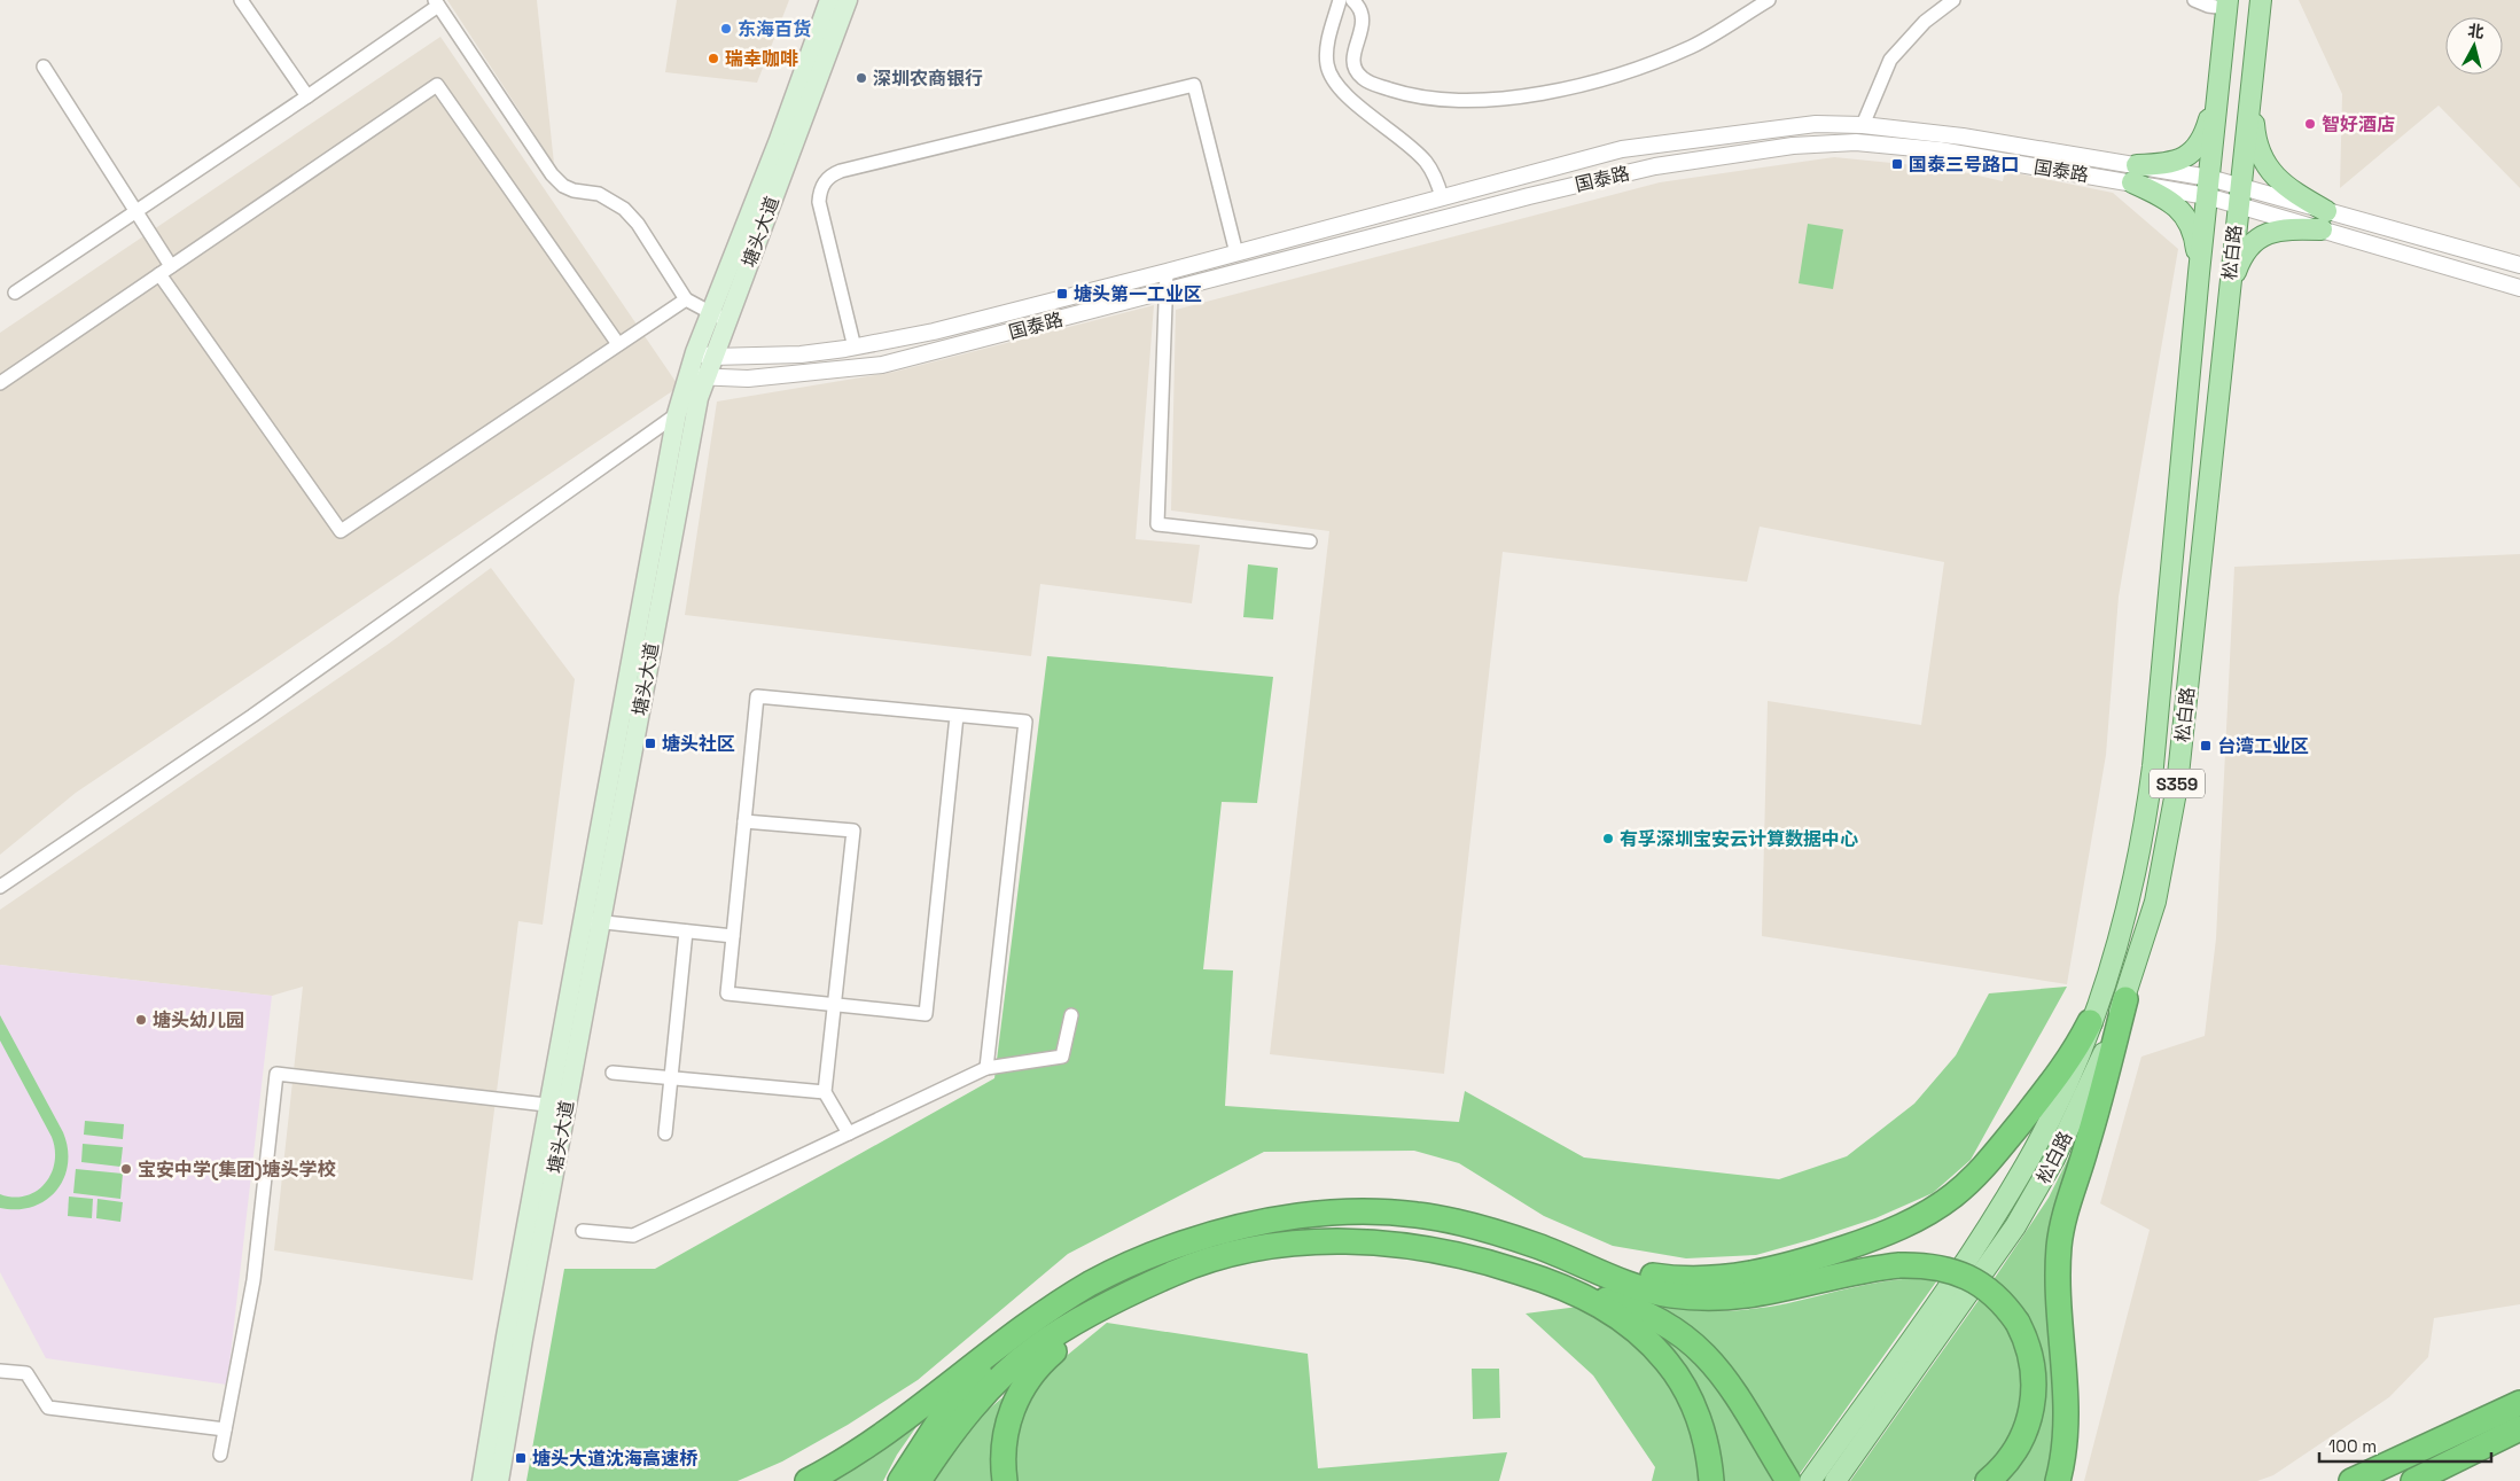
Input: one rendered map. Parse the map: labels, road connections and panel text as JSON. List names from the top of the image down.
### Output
{
  "streets": {
    "main road": ["塘头大道", "松白路", "S359"],
    "street": ["国泰路"]
  },
  "crossings": [
    ["国泰路", "塘头大道"],
    ["国泰路", "松白路"]
  ],
  "places": {
    "other": [
      "东海百货",
      "瑞幸咖啡",
      "深圳农商银行",
      "智好酒店",
      "有孚深圳宝安云计算数据中心",
      "塘头幼儿园",
      "宝安中学(集团)塘头学校"
    ],
    "transit": [
      "国泰三号路口",
      "塘头第一工业区",
      "塘头社区",
      "台湾工业区",
      "塘头大道沈海高速桥"
    ]
  },
  "scale_bar": "100 m",
  "north": "top"
}
